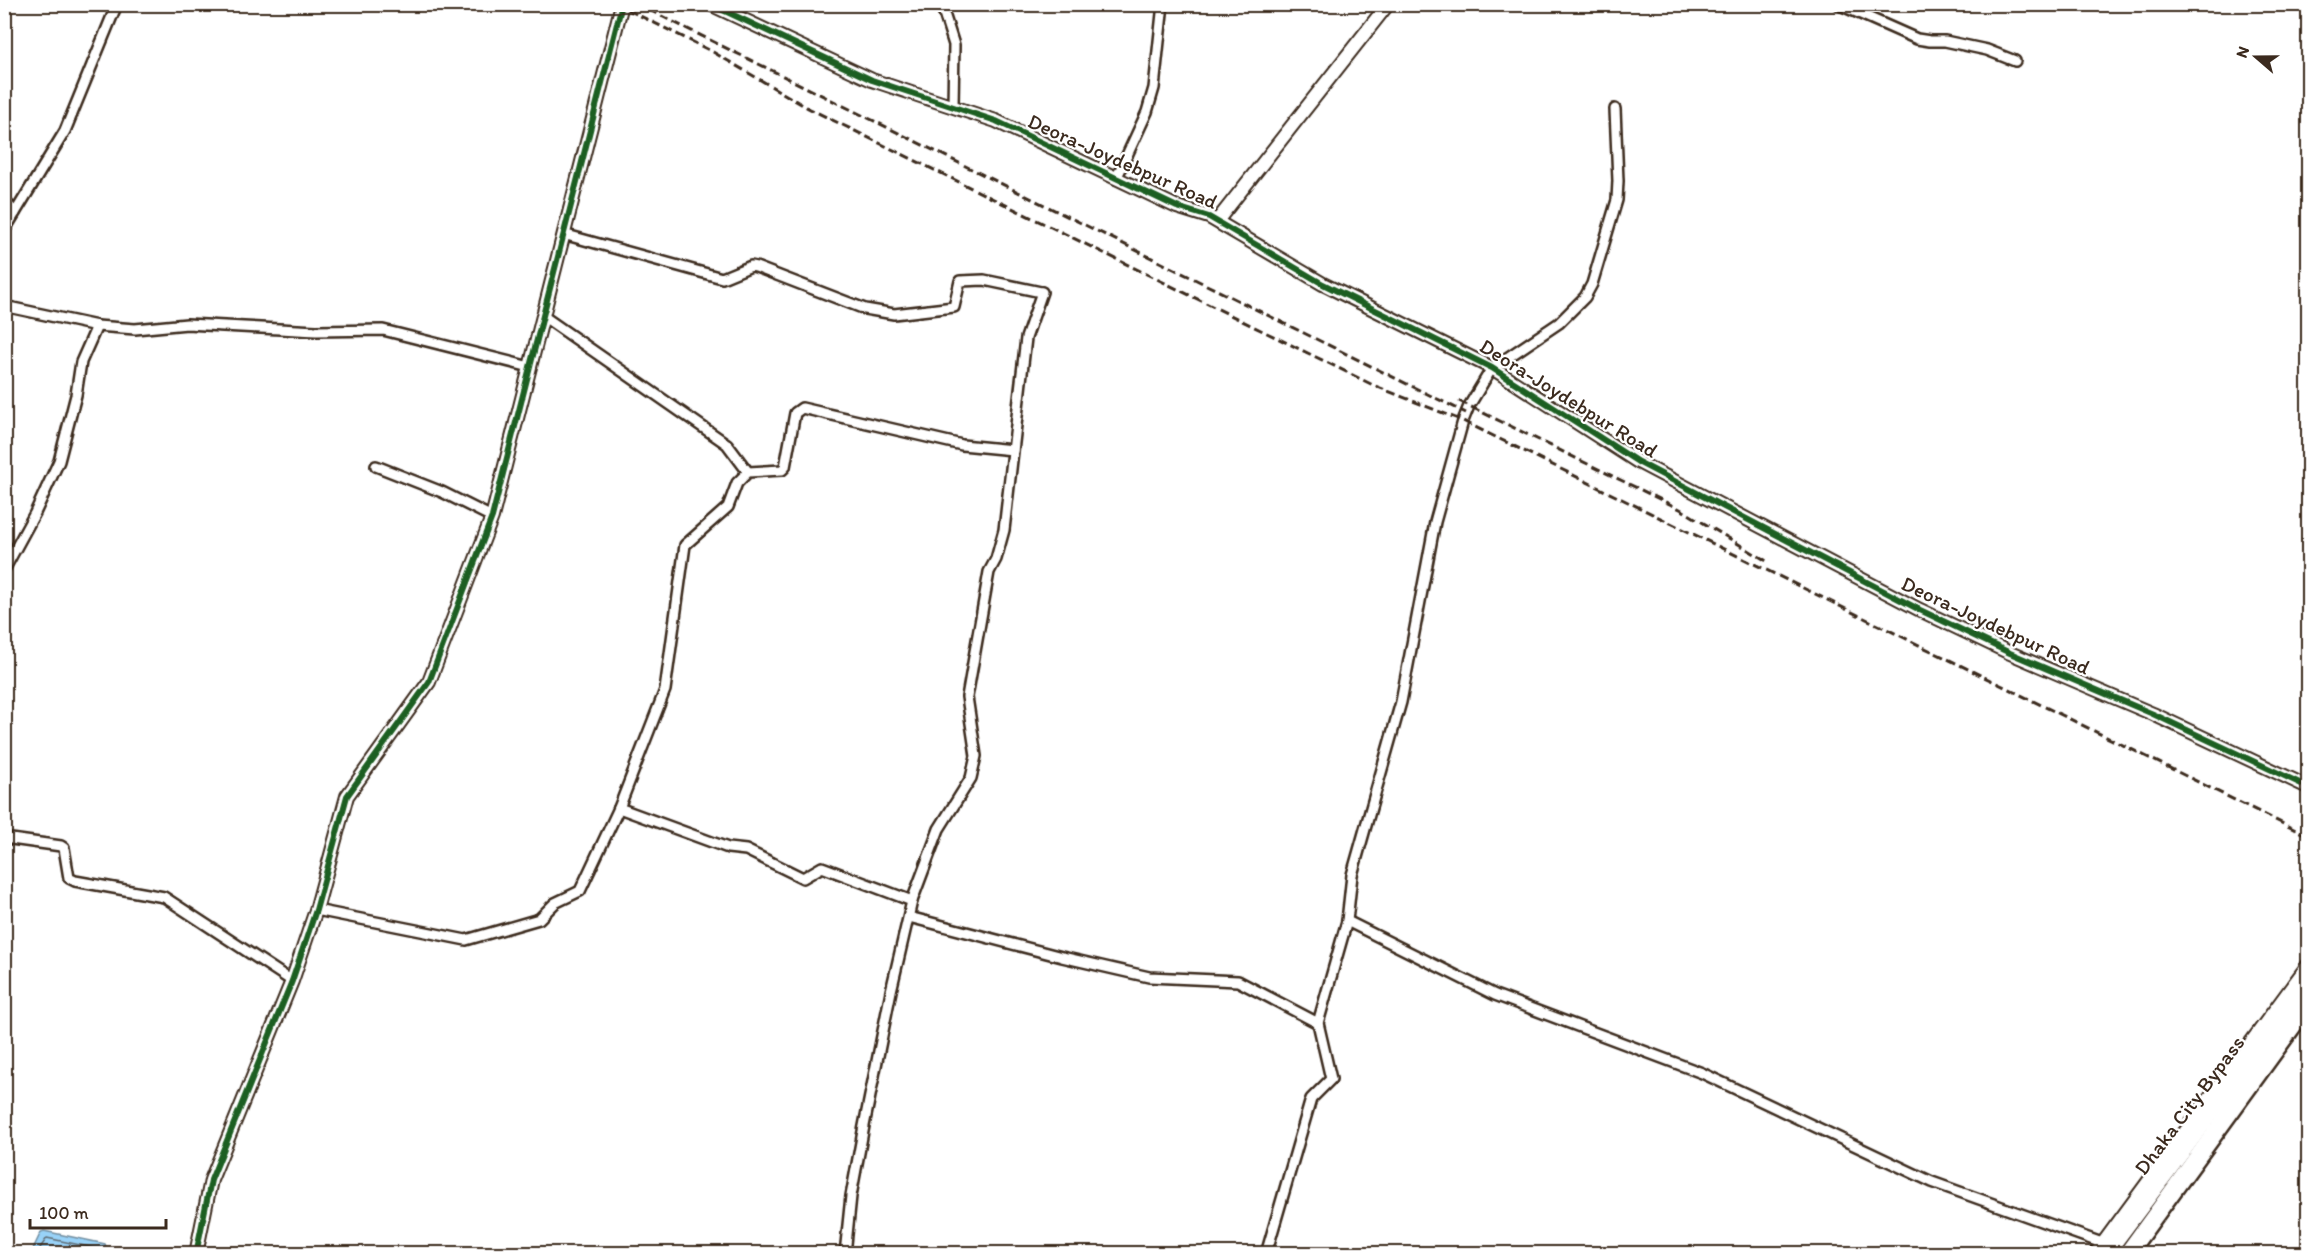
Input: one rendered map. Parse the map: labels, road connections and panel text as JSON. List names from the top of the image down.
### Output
{
  "streets": {
    "highway": ["Dhaka City Bypass"],
    "street": ["Deora-Joydebpur Road"]
  },
  "scale_bar": "100 m",
  "north": "left"
}
